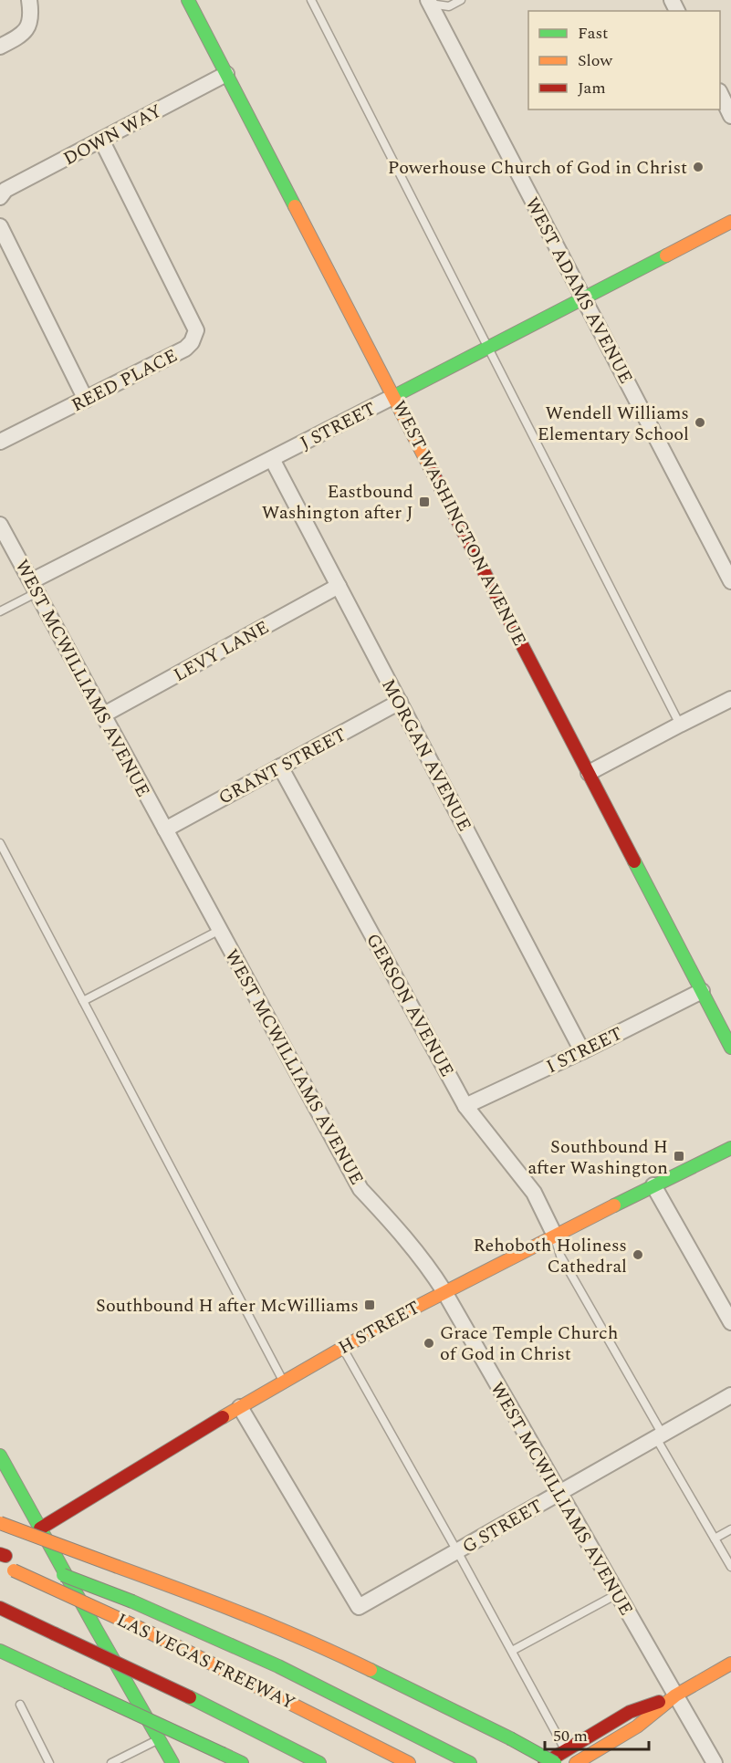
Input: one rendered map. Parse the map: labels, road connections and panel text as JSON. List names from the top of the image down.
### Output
{
  "streets": {
    "main road": [
      "J STREET",
      "WEST WASHINGTON AVENUE",
      "H STREET",
      "LAS VEGAS FREEWAY"
    ],
    "street": [
      "DOWN WAY",
      "WEST ADAMS AVENUE",
      "REED PLACE",
      "LEVY LANE",
      "WEST MCWILLIAMS AVENUE",
      "MORGAN AVENUE",
      "GRANT STREET",
      "GERSON AVENUE",
      "I STREET",
      "G STREET"
    ]
  },
  "crossings": [
    ["DOWN WAY", "REED PLACE"],
    ["DOWN WAY", "WEST WASHINGTON AVENUE"],
    ["WEST ADAMS AVENUE", "J STREET"],
    ["J STREET", "WEST WASHINGTON AVENUE"],
    ["J STREET", "WEST MCWILLIAMS AVENUE"],
    ["J STREET", "MORGAN AVENUE"],
    ["WEST WASHINGTON AVENUE", "I STREET"],
    ["LEVY LANE", "WEST MCWILLIAMS AVENUE"],
    ["LEVY LANE", "MORGAN AVENUE"],
    ["WEST MCWILLIAMS AVENUE", "GRANT STREET"],
    ["WEST MCWILLIAMS AVENUE", "H STREET"],
    ["WEST MCWILLIAMS AVENUE", "G STREET"],
    ["MORGAN AVENUE", "GRANT STREET"],
    ["MORGAN AVENUE", "I STREET"],
    ["GRANT STREET", "GERSON AVENUE"],
    ["GERSON AVENUE", "I STREET"],
    ["GERSON AVENUE", "H STREET"],
    ["H STREET", "G STREET"]
  ],
  "places": {
    "other": [
      "Powerhouse Church of God in Christ",
      "Wendell Williams Elementary School",
      "Rehoboth Holiness Cathedral",
      "Grace Temple Church of God in Christ"
    ],
    "transit": ["Eastbound Washington after J", "Southbound H after Washington", "Southbound H after McWilliams"]
  },
  "legend": ["Fast", "Slow", "Jam"],
  "scale_bar": "50 m"
}
